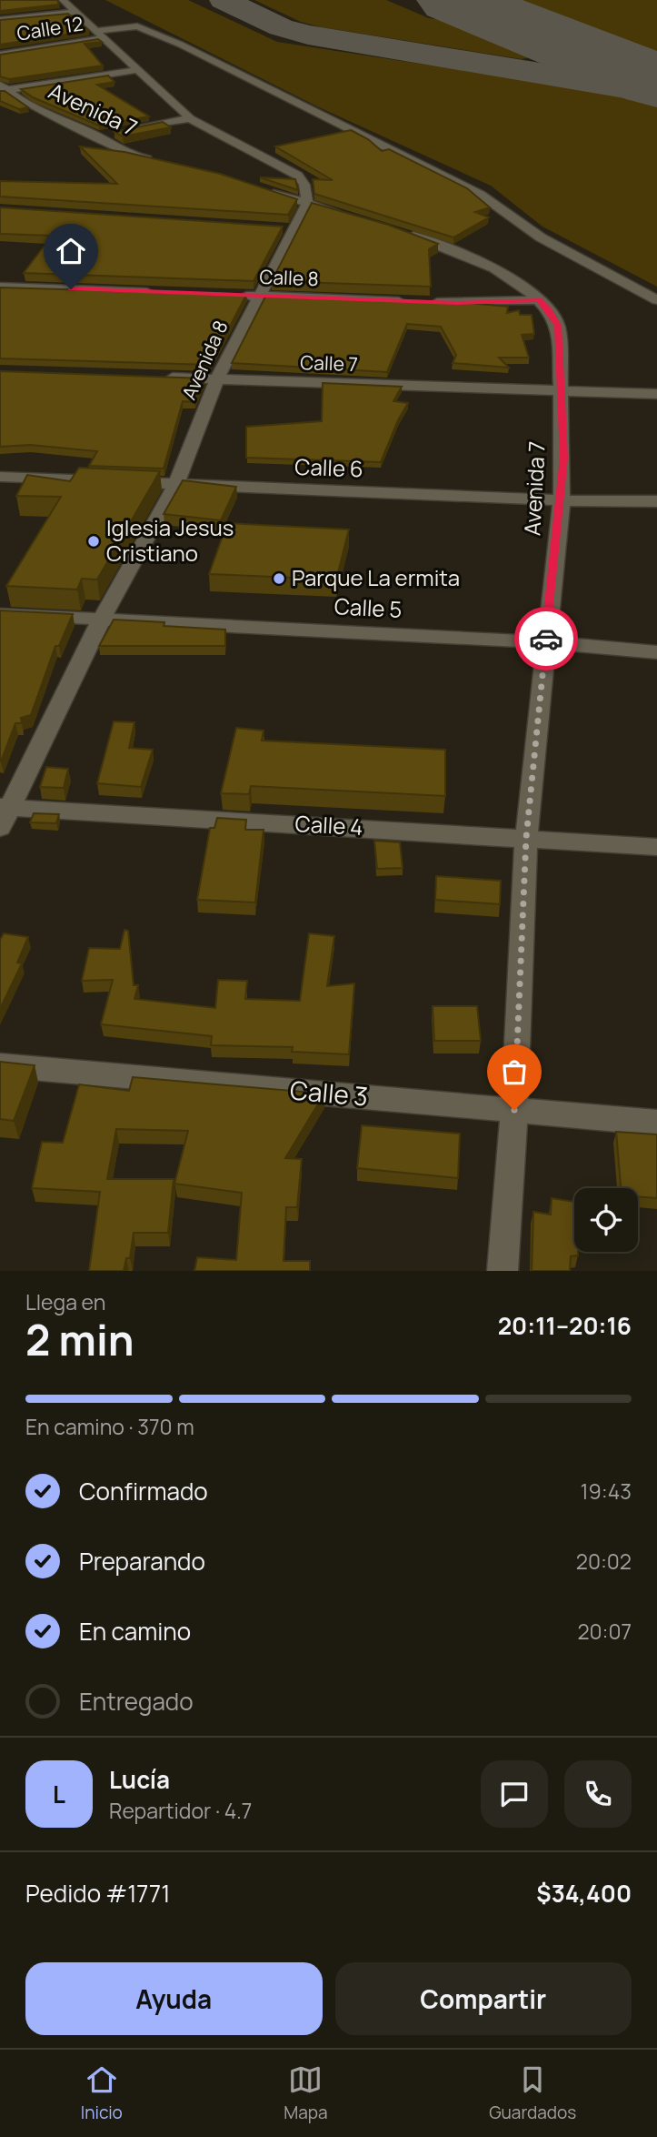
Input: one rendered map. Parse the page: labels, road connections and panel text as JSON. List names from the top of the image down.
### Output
{
  "streets": {
    "street": [
      "Calle 12",
      "Avenida 7",
      "Calle 8",
      "Avenida 8",
      "Calle 7",
      "Calle 6",
      "Calle 5",
      "Calle 4",
      "Calle 3"
    ]
  },
  "crossings": [
    ["Avenida 7", "Calle 8"],
    ["Avenida 7", "Calle 7"],
    ["Avenida 7", "Calle 6"],
    ["Avenida 7", "Calle 5"],
    ["Avenida 7", "Calle 4"],
    ["Avenida 7", "Calle 3"],
    ["Calle 8", "Avenida 8"],
    ["Avenida 8", "Calle 7"],
    ["Avenida 8", "Calle 6"],
    ["Avenida 8", "Calle 5"],
    ["Avenida 8", "Calle 4"]
  ],
  "places": ["Iglesia Jesus Cristiano", "Parque La ermita"],
  "page": {
    "heading": ["2 min", "Llega en", "20:11–20:16"],
    "panel": [
      "Lucía",
      "Repartidor · 4.7",
      "Pedido #1771",
      "$34,400"
    ],
    "bar": "En camino · 370 m",
    "list": [
      ["Confirmado", "19:43"],
      ["Preparando", "20:02"],
      ["En camino", "20:07"],
      "Entregado"
    ],
    "round": "L",
    "buttons": ["Ayuda", "Compartir"],
    "tabs": ["Inicio", "Mapa", "Guardados"]
  }
}
